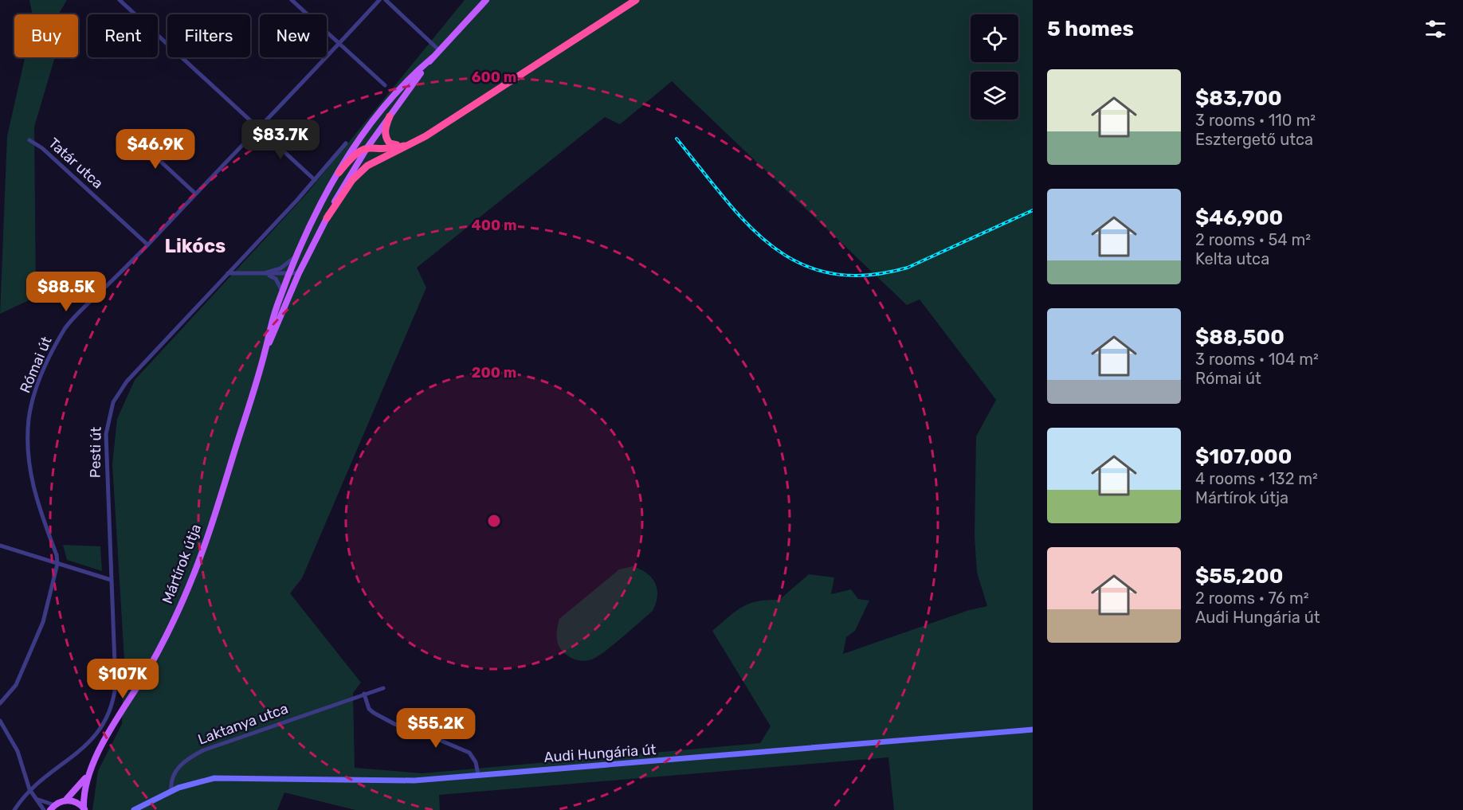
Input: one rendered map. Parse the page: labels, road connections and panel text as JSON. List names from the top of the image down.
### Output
{
  "streets": {
    "main road": ["Mártírok útja"],
    "street": [
      "Tatár utca",
      "Római út",
      "Pesti út",
      "Laktanya utca",
      "Audi Hungária út"
    ]
  },
  "crossings": [
    ["Tatár utca", "Római út"],
    ["Laktanya utca", "Audi Hungária út"]
  ],
  "districts": ["Likócs"],
  "page": {
    "heading": "5 homes",
    "chip": [
      "Buy",
      "Rent",
      "Filters",
      "New"
    ],
    "list": [
      {
        "name": "$83,700",
        "note": "3 rooms · 110 m² · Esztergető utca"
      },
      {
        "name": "$46,900",
        "note": "2 rooms · 54 m² · Kelta utca"
      },
      {
        "name": "$88,500",
        "note": "3 rooms · 104 m² · Római út"
      },
      {
        "name": "$107,000",
        "note": "4 rooms · 132 m² · Mártírok útja"
      },
      {
        "name": "$55,200",
        "note": "2 rooms · 76 m² · Audi Hungária út"
      }
    ],
    "price": [
      "$83.7K",
      "$46.9K",
      "$88.5K",
      "$107K",
      "$55.2K"
    ]
  },
  "rings": ["600 m", "400 m", "200 m"]
}
